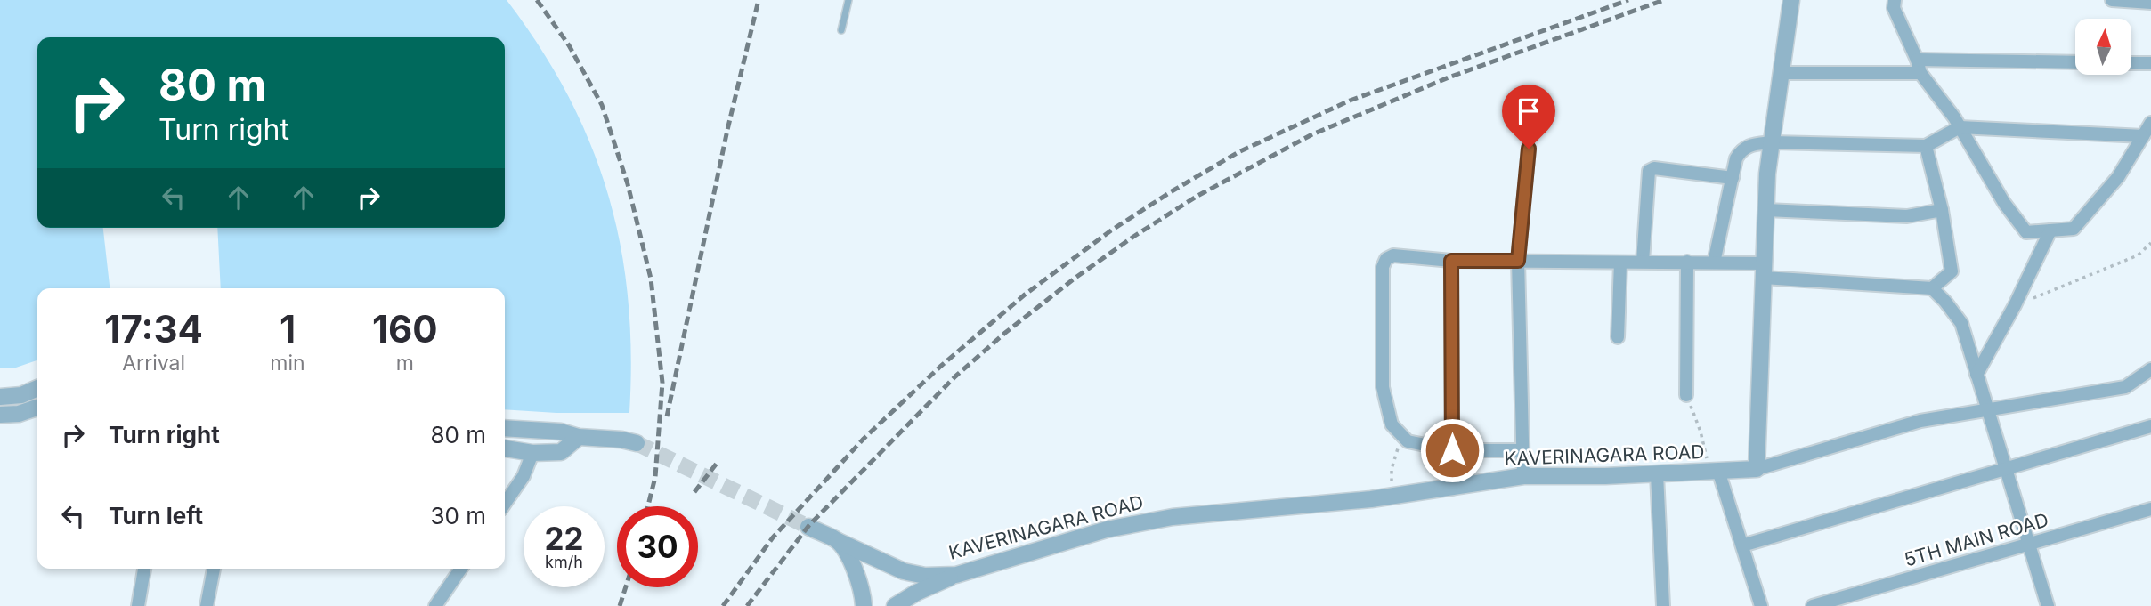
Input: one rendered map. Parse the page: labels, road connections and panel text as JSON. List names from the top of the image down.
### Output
{
  "streets": {
    "street": ["KAVERINAGARA ROAD", "5TH MAIN ROAD"]
  },
  "north": "top",
  "page": {
    "turn": ["80 m", "Turn right"],
    "eta": [
      "17:34",
      "Arrival",
      "1",
      "min",
      "160",
      "m"
    ],
    "list": [
      {
        "name": "Turn right",
        "value": "80 m"
      },
      {
        "name": "Turn left",
        "value": "30 m"
      }
    ],
    "speed": "22 km/h",
    "limit": "30"
  }
}
